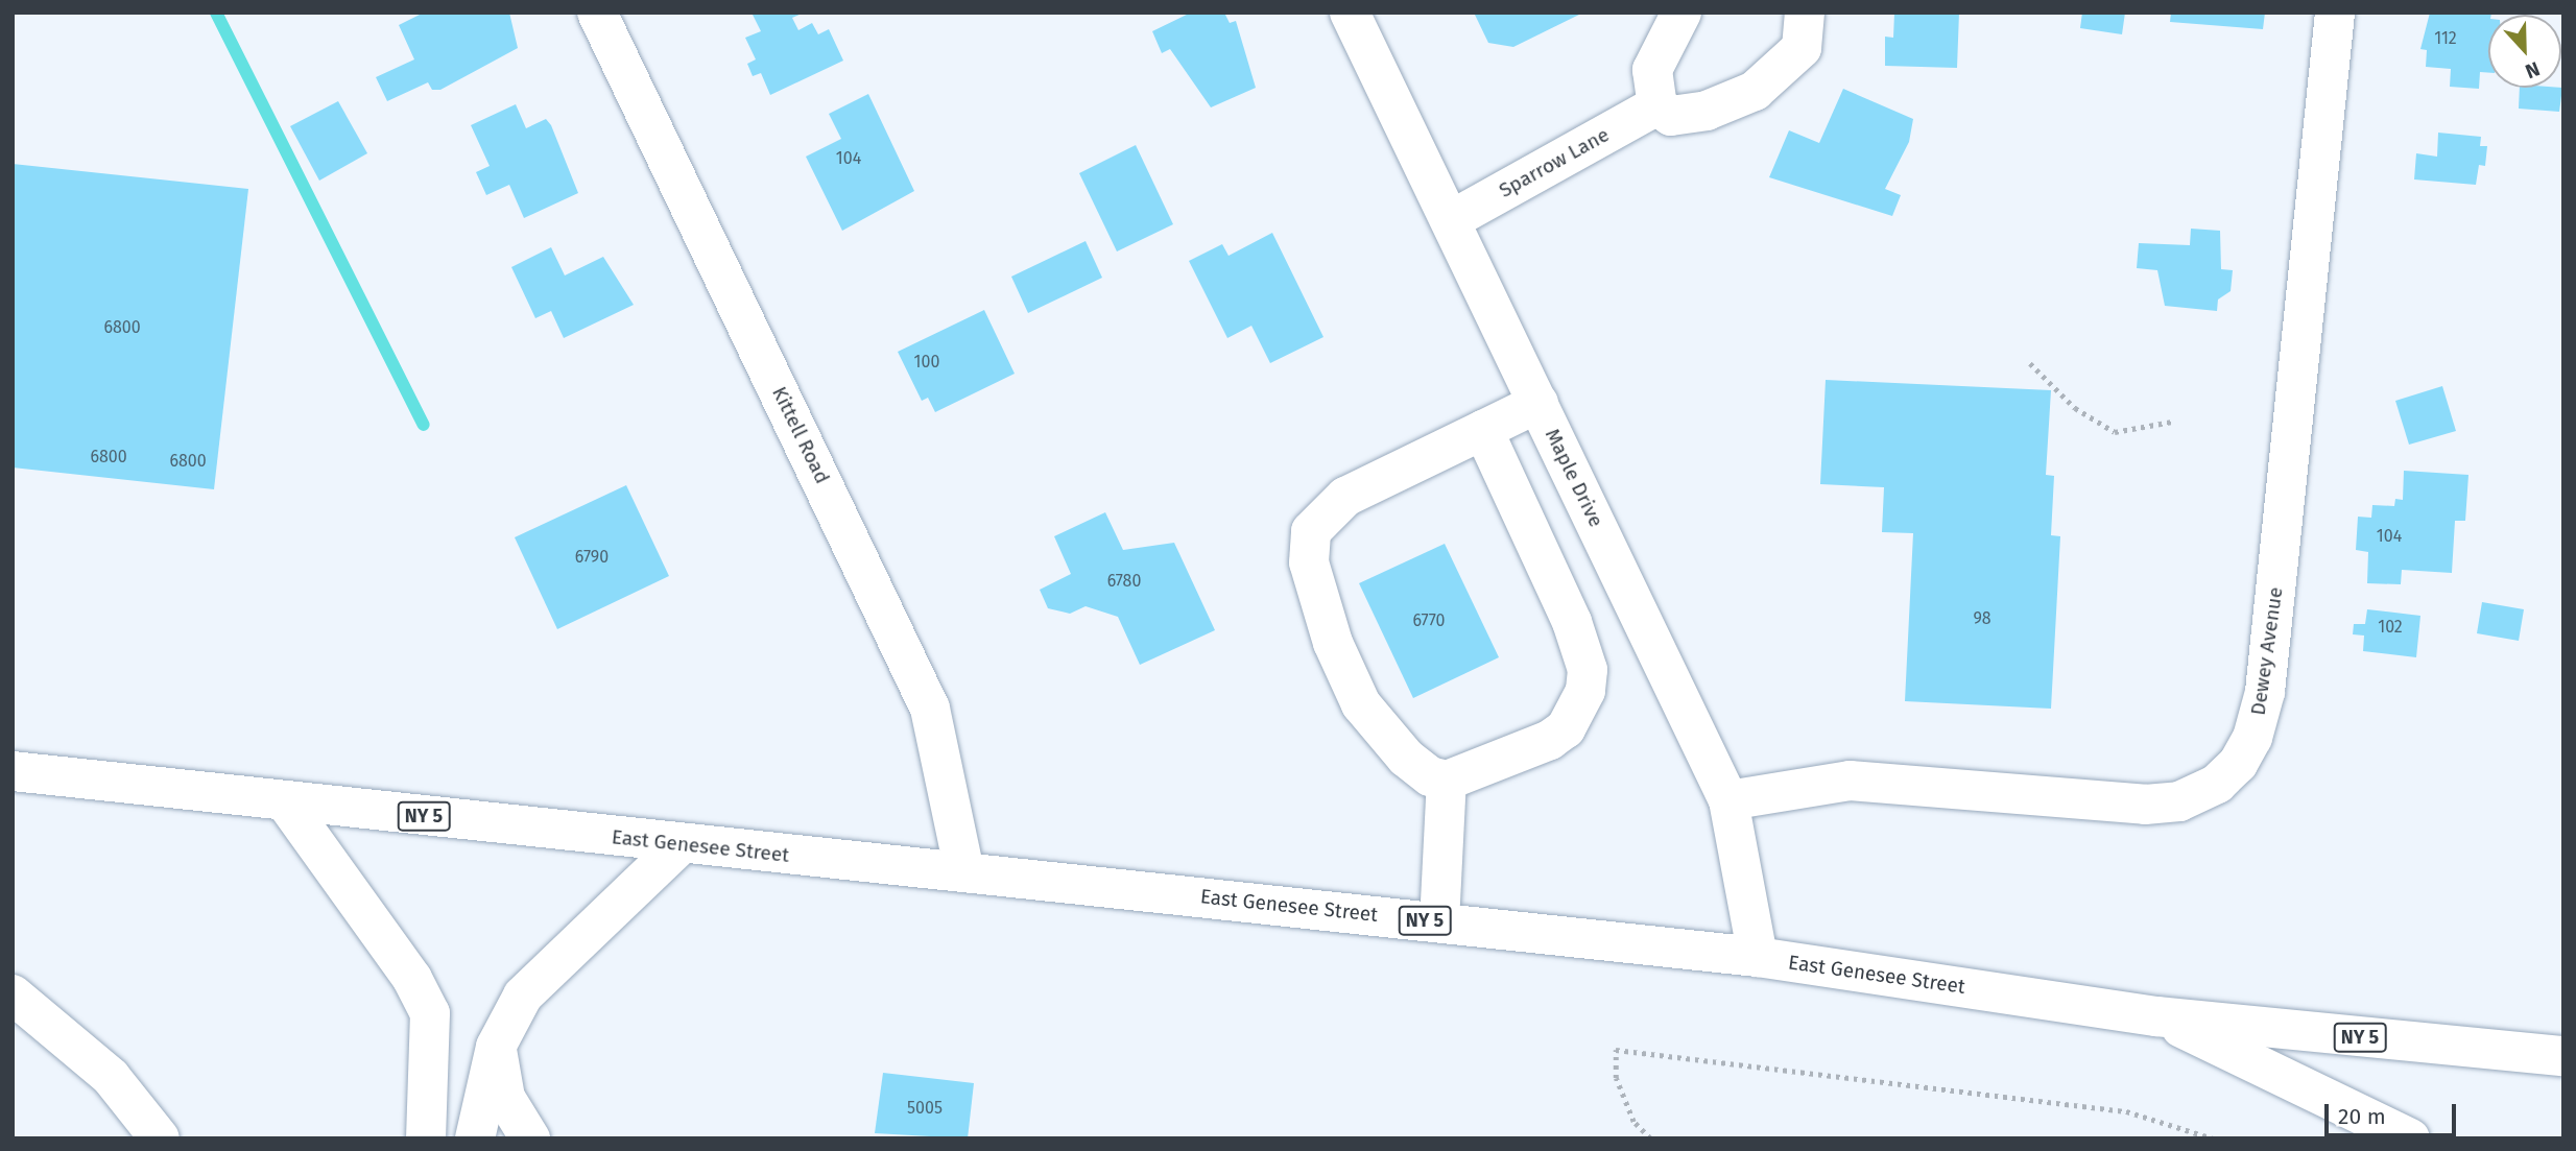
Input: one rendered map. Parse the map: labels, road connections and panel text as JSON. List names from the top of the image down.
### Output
{
  "streets": {
    "main road": [
      "Sparrow Lane",
      "Kittell Road",
      "Maple Drive",
      "Dewey Avenue",
      "NY 5",
      "East Genesee Street"
    ]
  },
  "crossings": [
    ["Sparrow Lane", "Maple Drive"],
    ["Kittell Road", "East Genesee Street"],
    ["Maple Drive", "Dewey Avenue"],
    ["Maple Drive", "East Genesee Street"]
  ],
  "house_numbers": [
    "112",
    "104",
    "6800",
    "100",
    "6800",
    "6800",
    "104",
    "6790",
    "6780",
    "98",
    "6770",
    "102",
    "5005"
  ],
  "scale_bar": "20 m",
  "north": "bottom"
}
